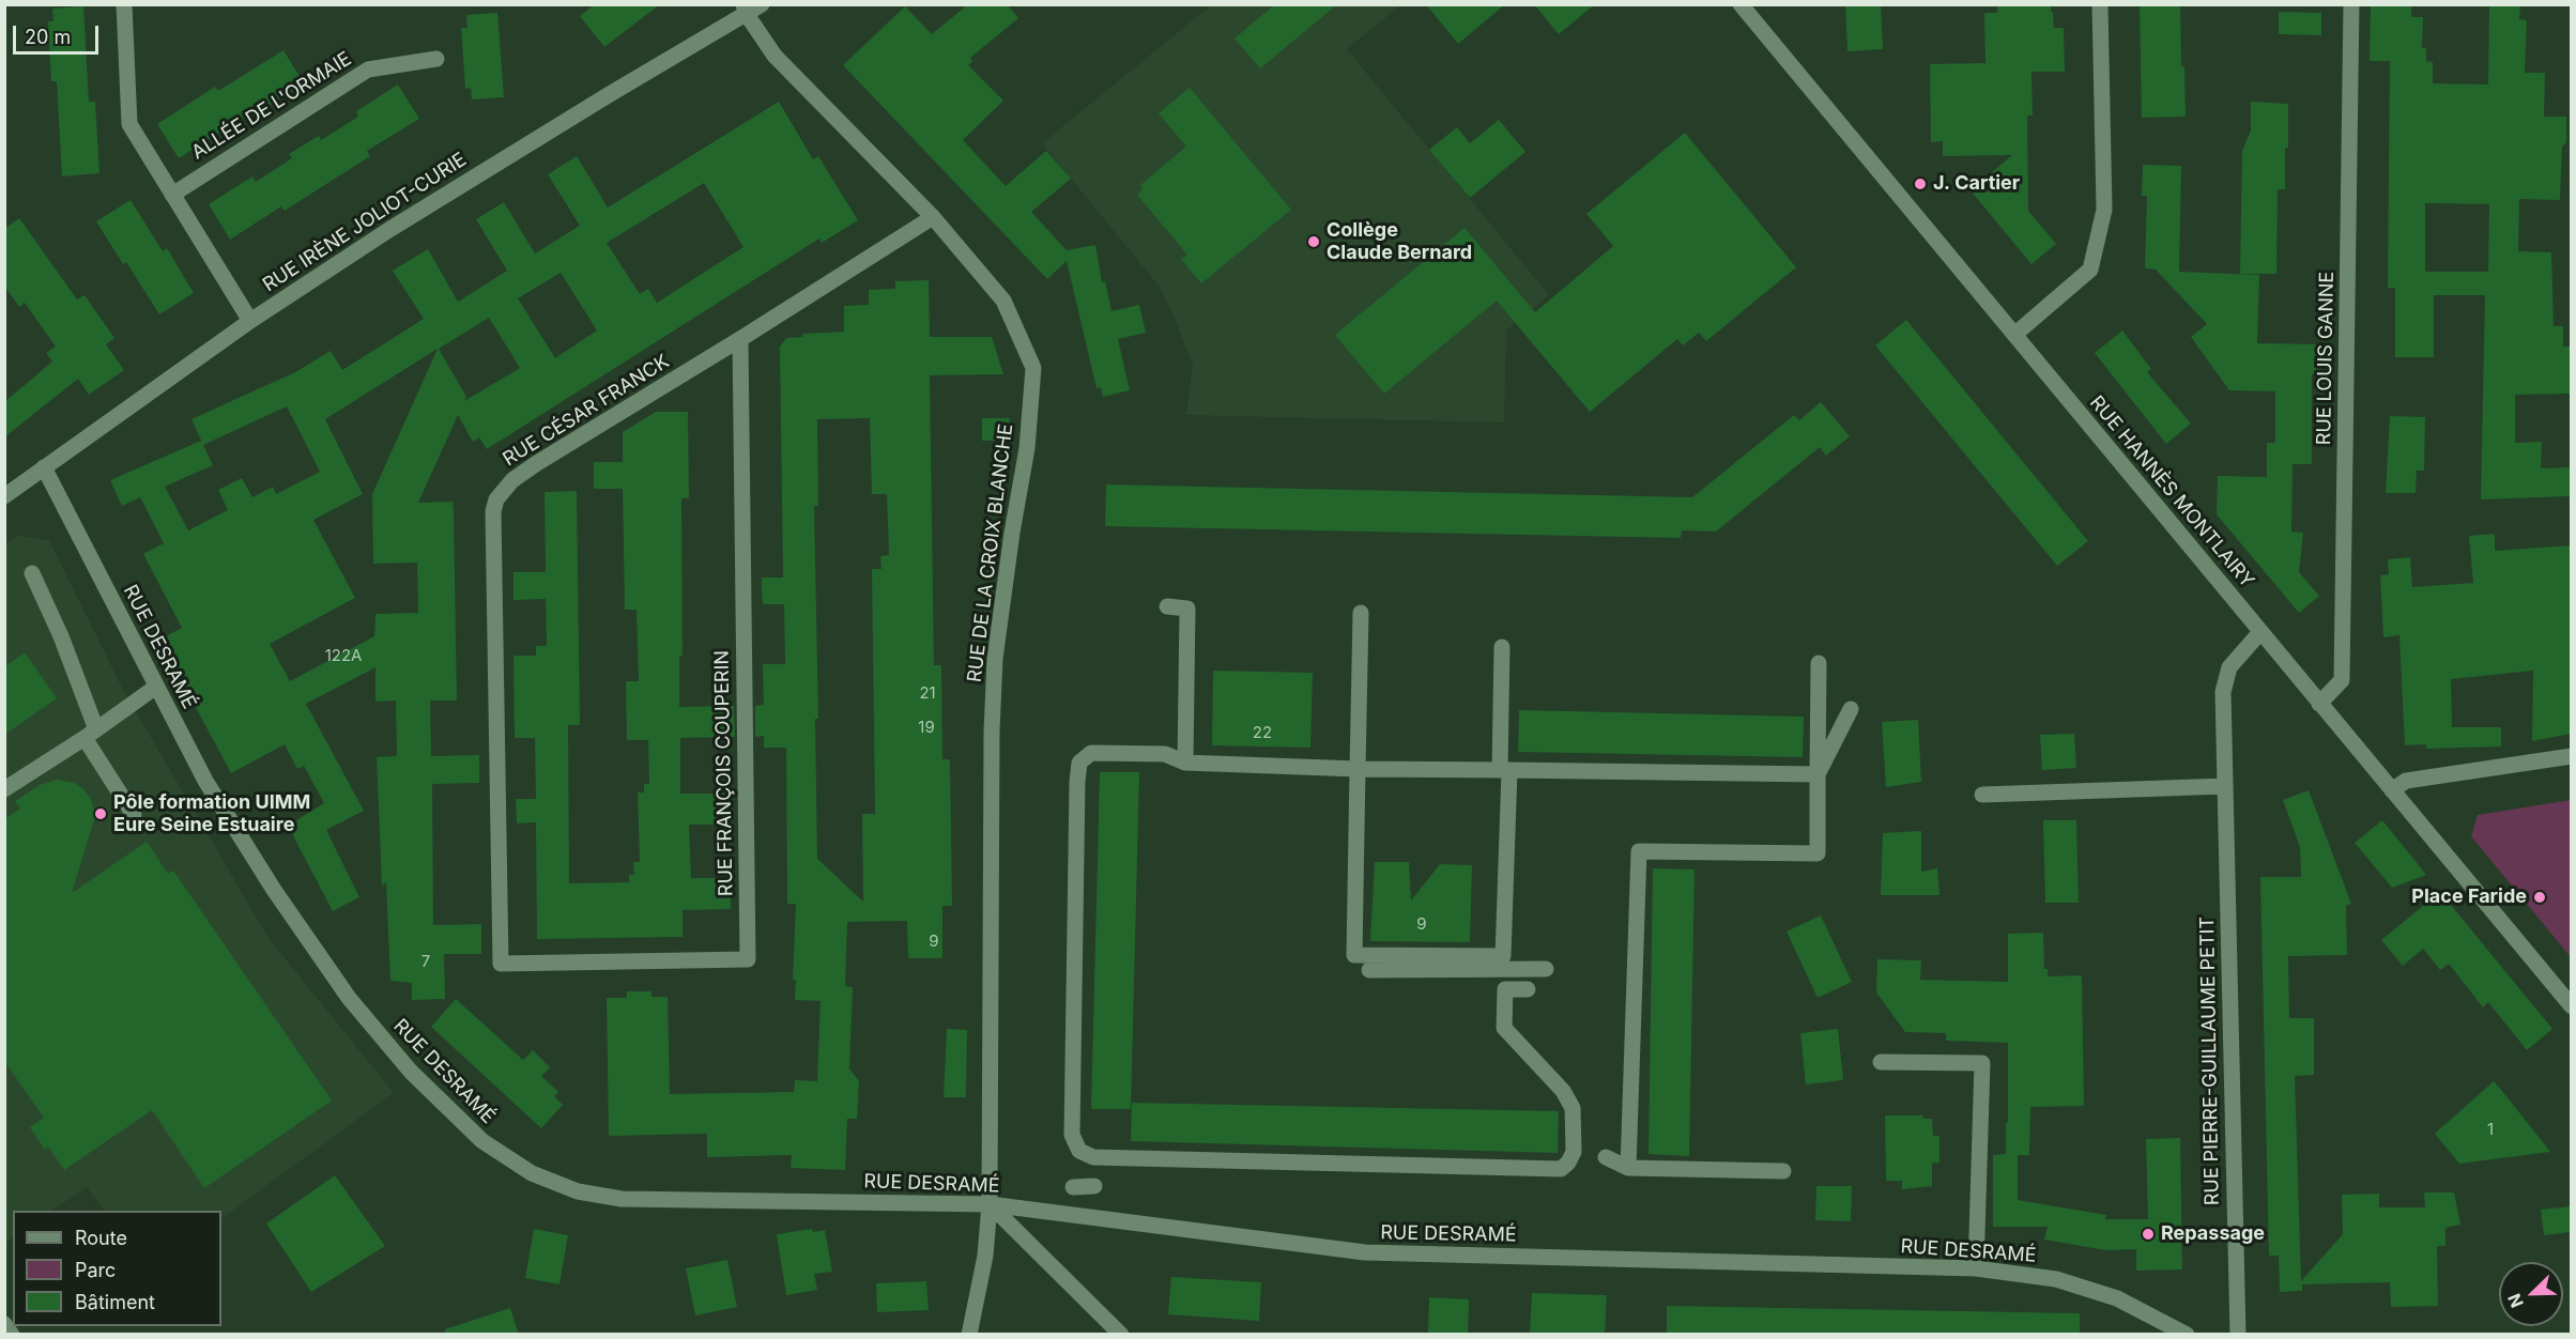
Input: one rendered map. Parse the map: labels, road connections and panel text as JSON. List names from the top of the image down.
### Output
{
  "streets": {
    "street": [
      "ALLÉE DE L'ORMAIE",
      "RUE IRÈNE JOLIOT-CURIE",
      "RUE LOUIS GANNE",
      "RUE CÉSAR FRANCK",
      "RUE HANNÈS MONTLAIRY",
      "RUE DE LA CROIX BLANCHE",
      "RUE DESRAMÉ",
      "RUE FRANÇOIS COUPERIN",
      "RUE PIERRE-GUILLAUME PETIT"
    ]
  },
  "crossings": [
    ["RUE IRÈNE JOLIOT-CURIE", "RUE DE LA CROIX BLANCHE"],
    ["RUE IRÈNE JOLIOT-CURIE", "RUE DESRAMÉ"],
    ["RUE LOUIS GANNE", "RUE HANNÈS MONTLAIRY"],
    ["RUE CÉSAR FRANCK", "RUE DE LA CROIX BLANCHE"],
    ["RUE CÉSAR FRANCK", "RUE FRANÇOIS COUPERIN"],
    ["RUE HANNÈS MONTLAIRY", "RUE PIERRE-GUILLAUME PETIT"],
    ["RUE DE LA CROIX BLANCHE", "RUE DESRAMÉ"]
  ],
  "places": [
    "J. Cartier",
    "Collège Claude Bernard",
    "Pôle formation UIMM Eure Seine Estuaire",
    "Place Faride",
    "Repassage"
  ],
  "house_numbers": [
    "122A",
    "21",
    "19",
    "22",
    "9",
    "9",
    "7",
    "1"
  ],
  "legend": ["Route", "Parc", "Bâtiment"],
  "scale_bar": "20 m",
  "north": "bottom left"
}
